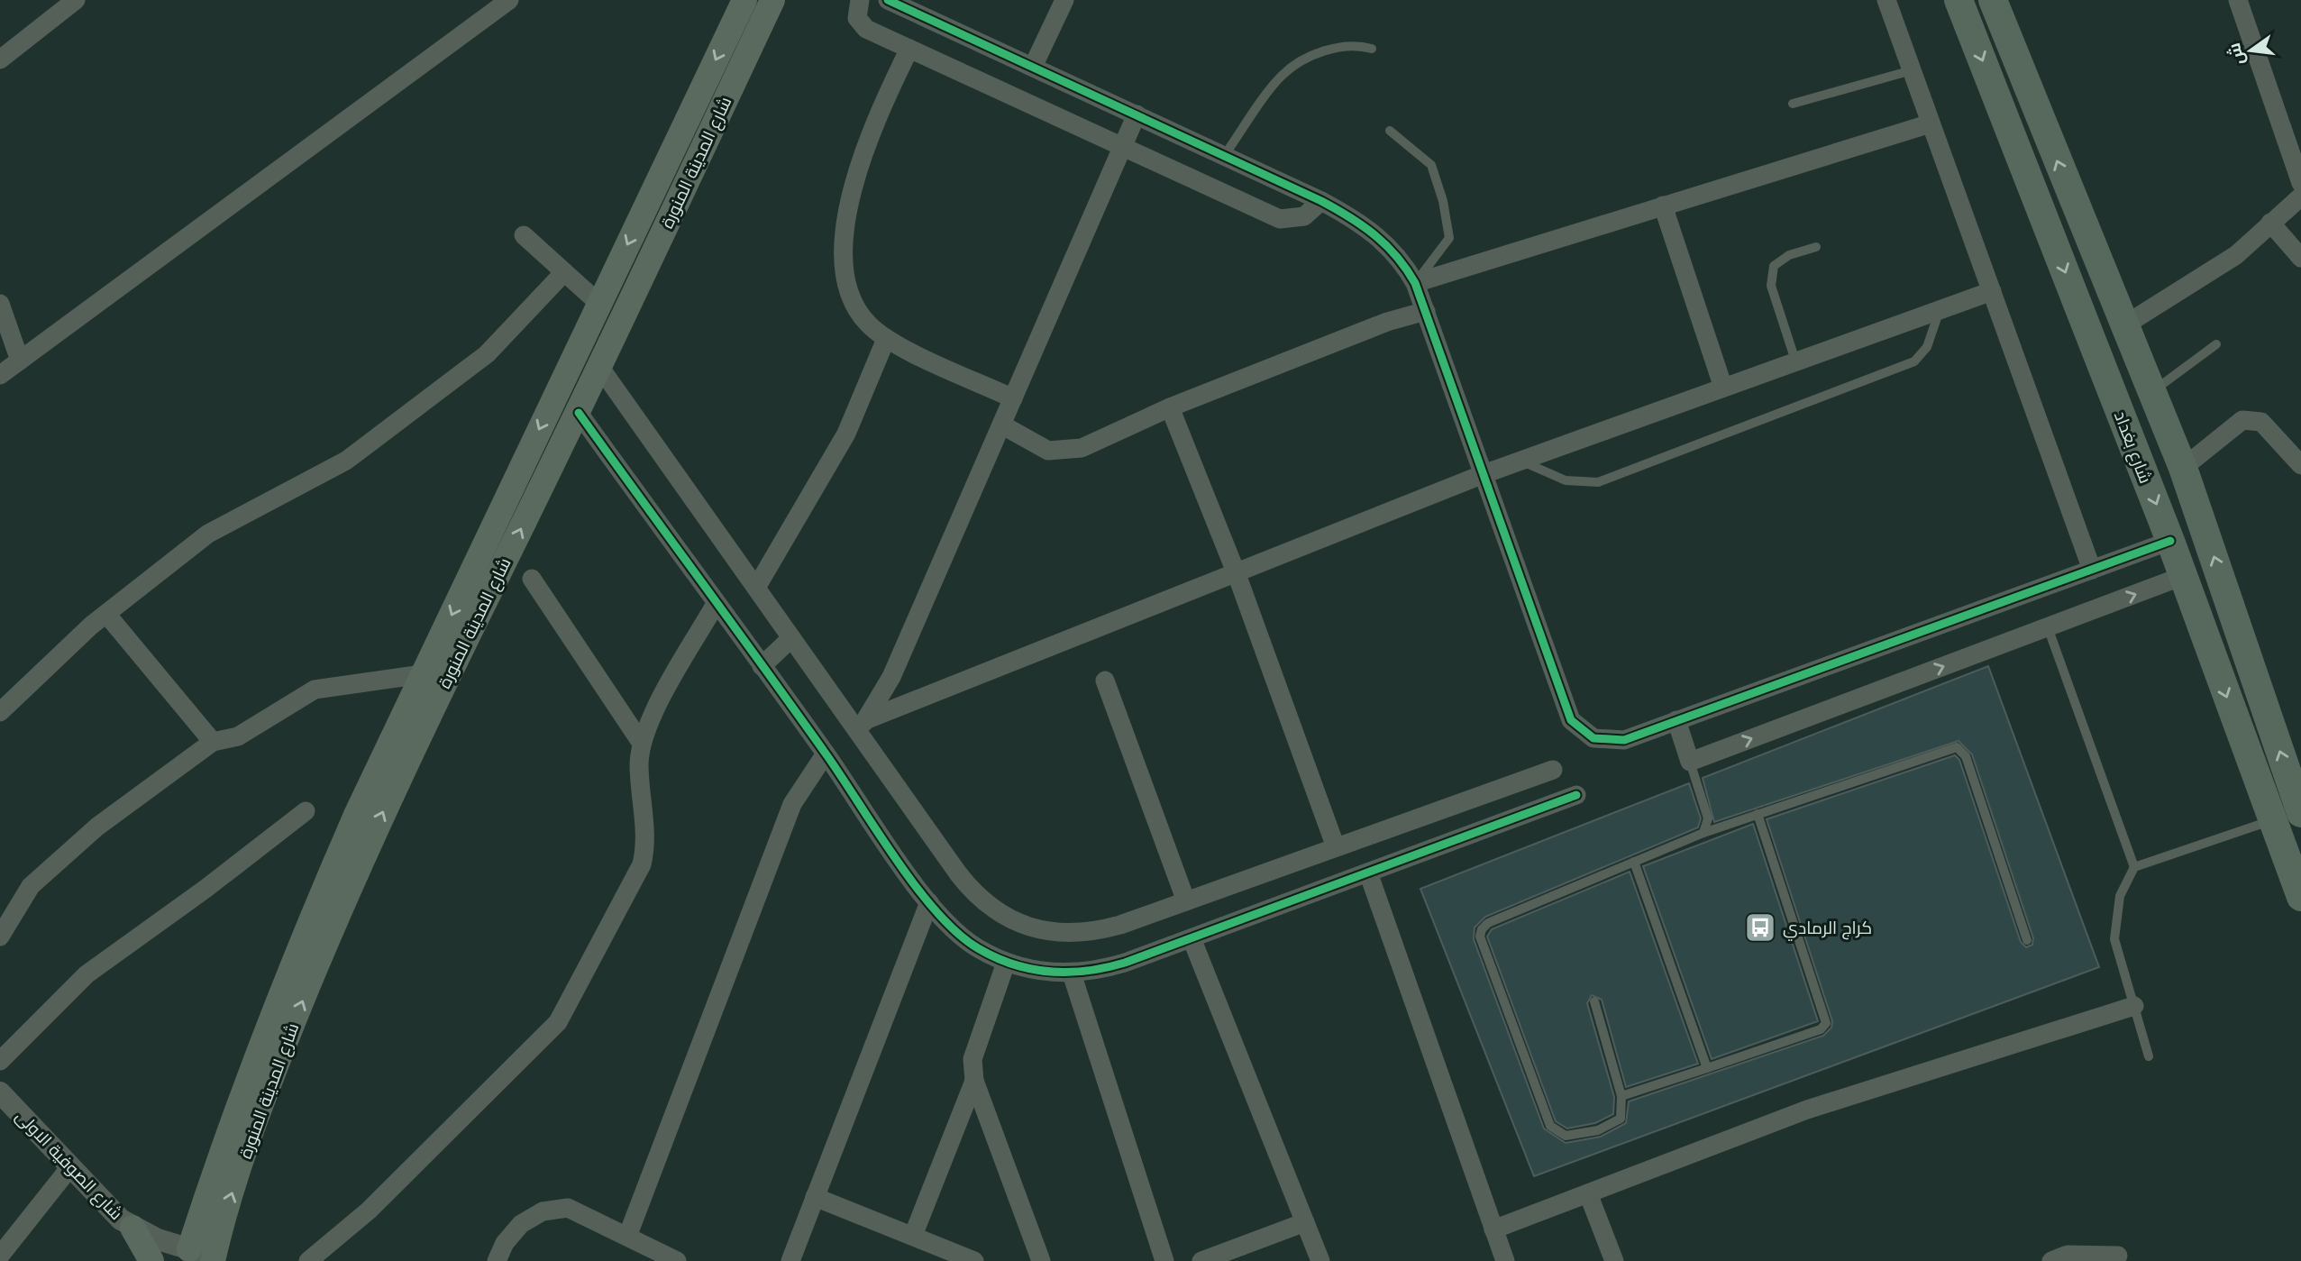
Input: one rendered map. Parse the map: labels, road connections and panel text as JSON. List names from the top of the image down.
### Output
{
  "streets": {
    "main road": ["شارع المدينة المنورة", "شارع بغداد"],
    "street": ["شارع الصوفية الاولى"]
  },
  "crossings": [
    ["شارع المدينة المنورة", "شارع الصوفية الاولى"]
  ],
  "places": {
    "bus stop": ["كراج الرمادي"]
  },
  "north": "left"
}
